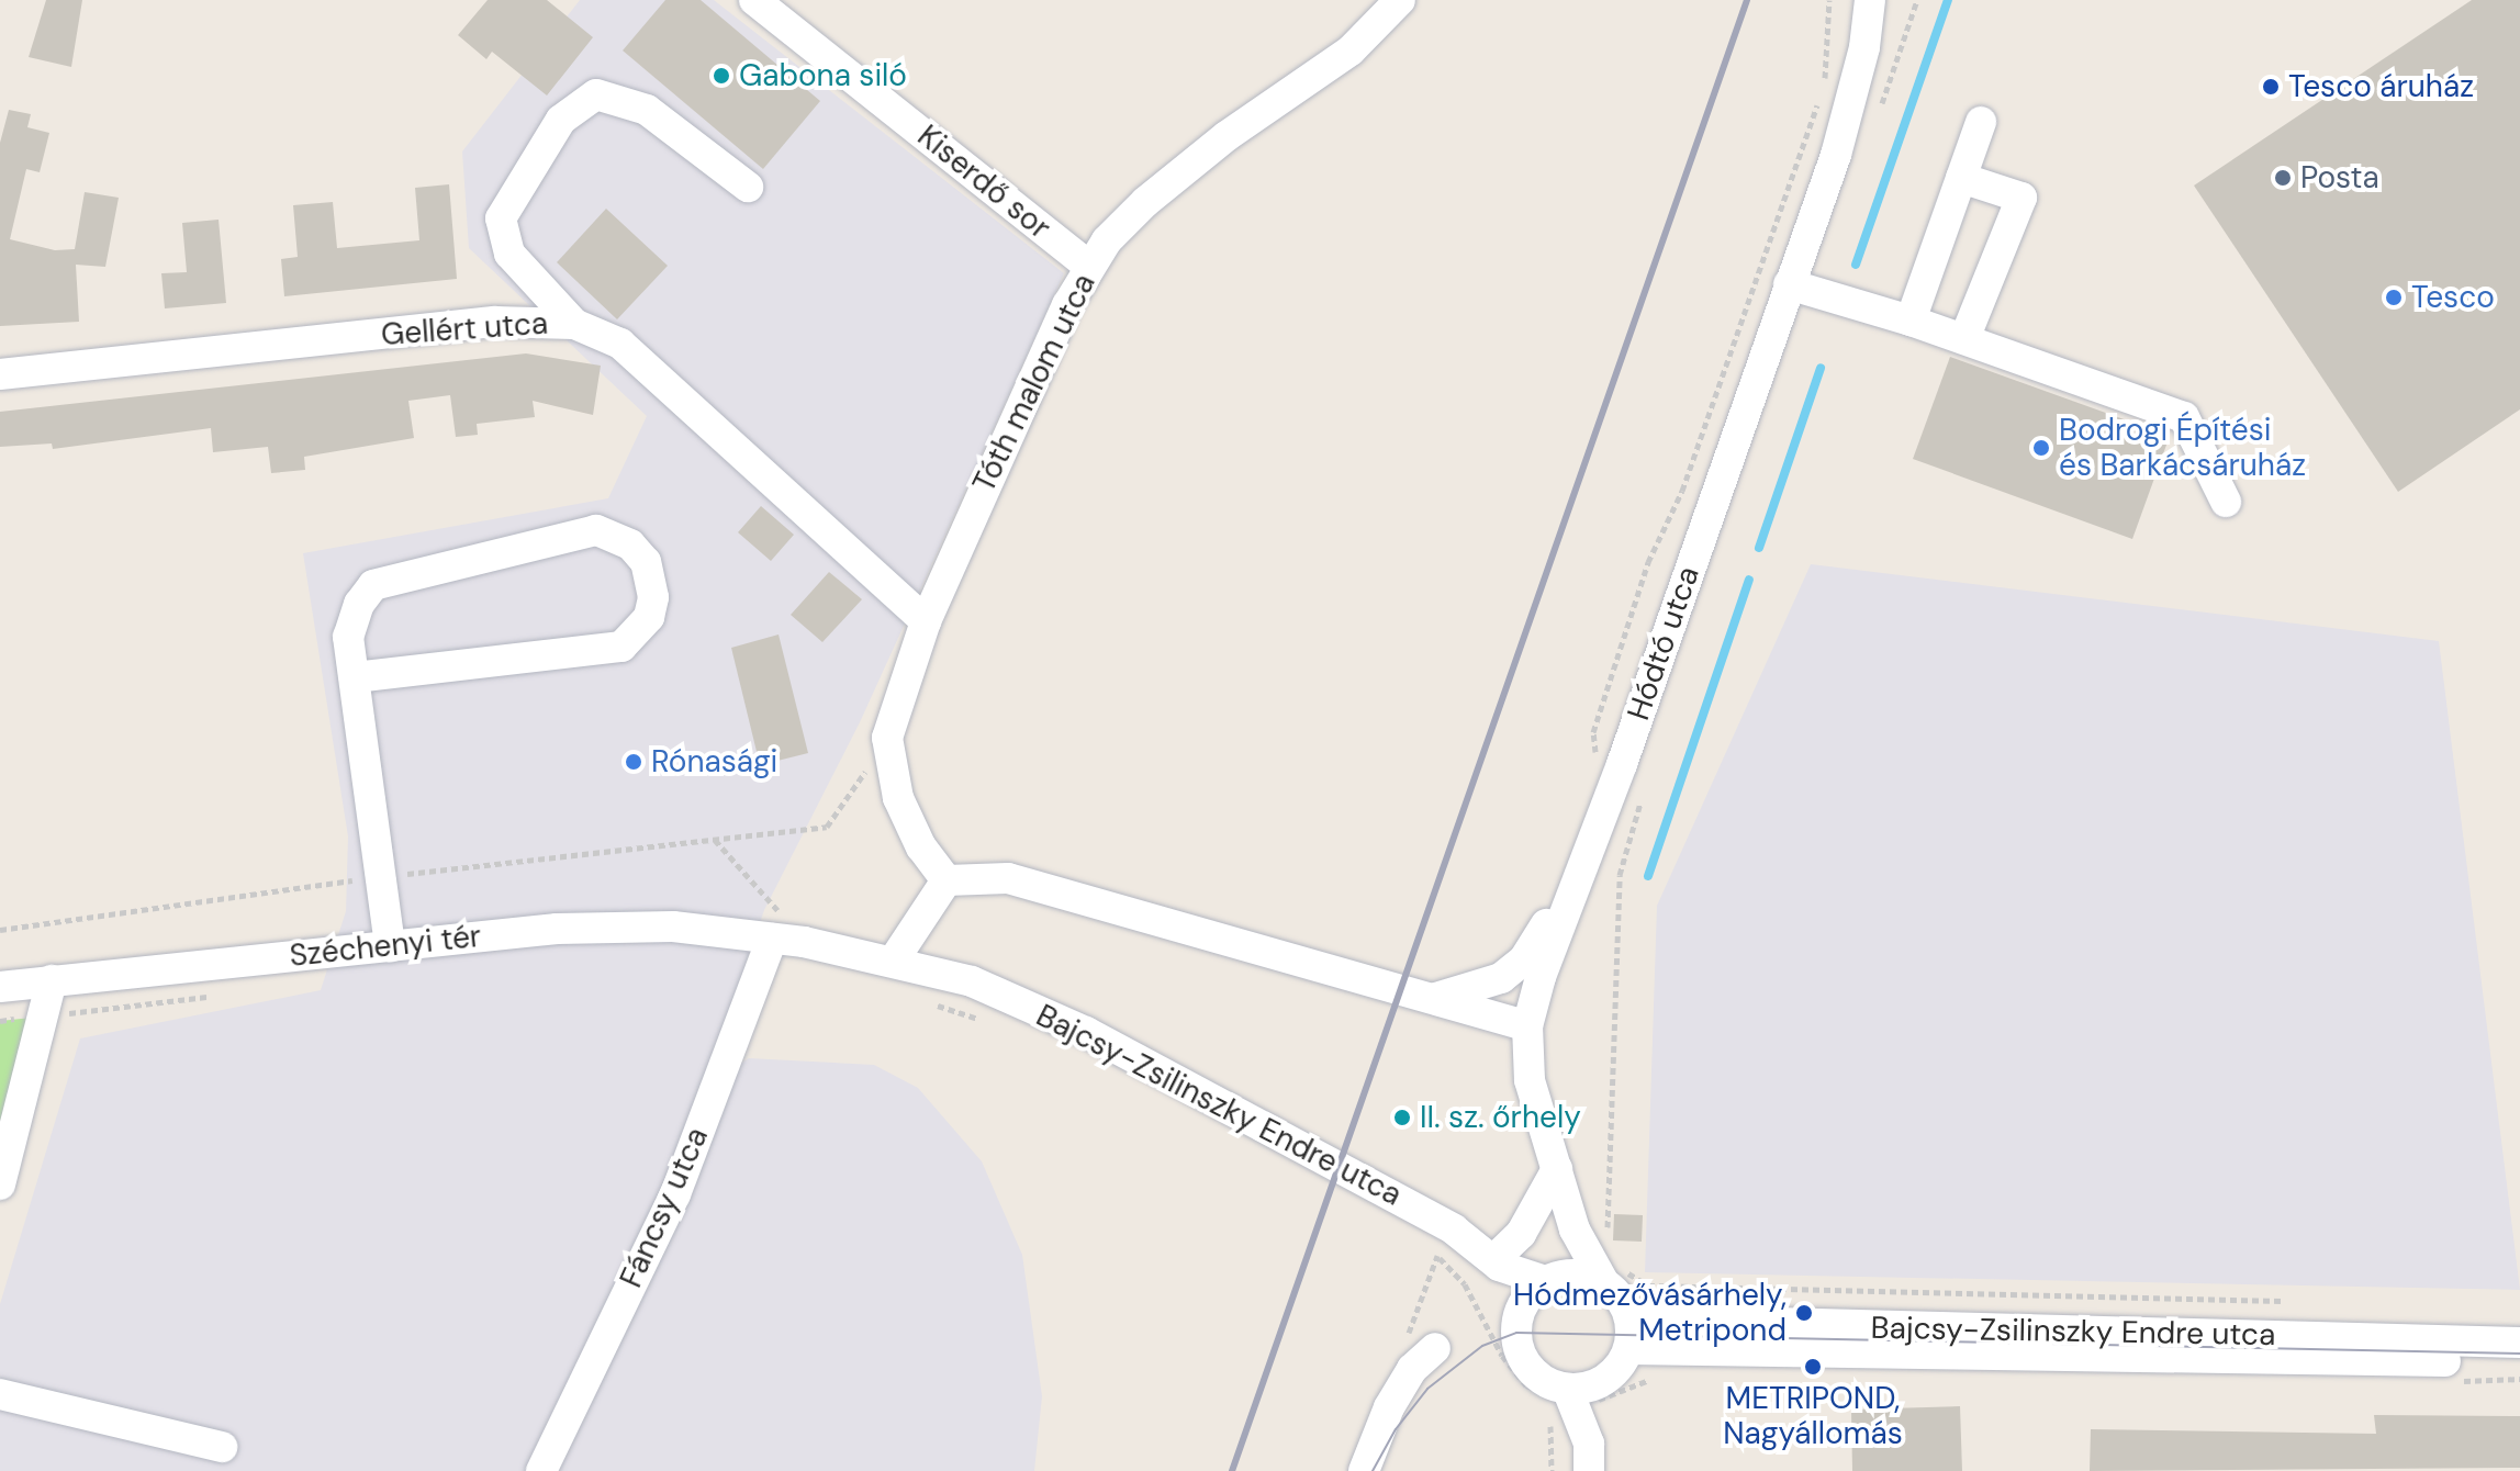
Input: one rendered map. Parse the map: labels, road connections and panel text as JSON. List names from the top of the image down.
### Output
{
  "streets": {
    "street": [
      "Kiserdő sor",
      "Gellért utca",
      "Tóth malom utca",
      "Hódtó utca",
      "Széchenyi tér",
      "Bajcsy-Zsilinszky Endre utca",
      "Fáncsy utca"
    ]
  },
  "crossings": [
    ["Kiserdő sor", "Tóth malom utca"],
    ["Gellért utca", "Tóth malom utca"],
    ["Hódtó utca", "Bajcsy-Zsilinszky Endre utca"],
    ["Széchenyi tér", "Bajcsy-Zsilinszky Endre utca"],
    ["Széchenyi tér", "Fáncsy utca"],
    ["Bajcsy-Zsilinszky Endre utca", "Fáncsy utca"]
  ],
  "places": [
    "Gabona siló",
    "Tesco áruház",
    "Posta",
    "Tesco",
    "Bodrogi Építési és Barkácsáruház",
    "Rónasági",
    "II. sz. őrhely",
    "Hódmezővásárhely, Metripond",
    "METRIPOND, Nagyállomás"
  ]
}
